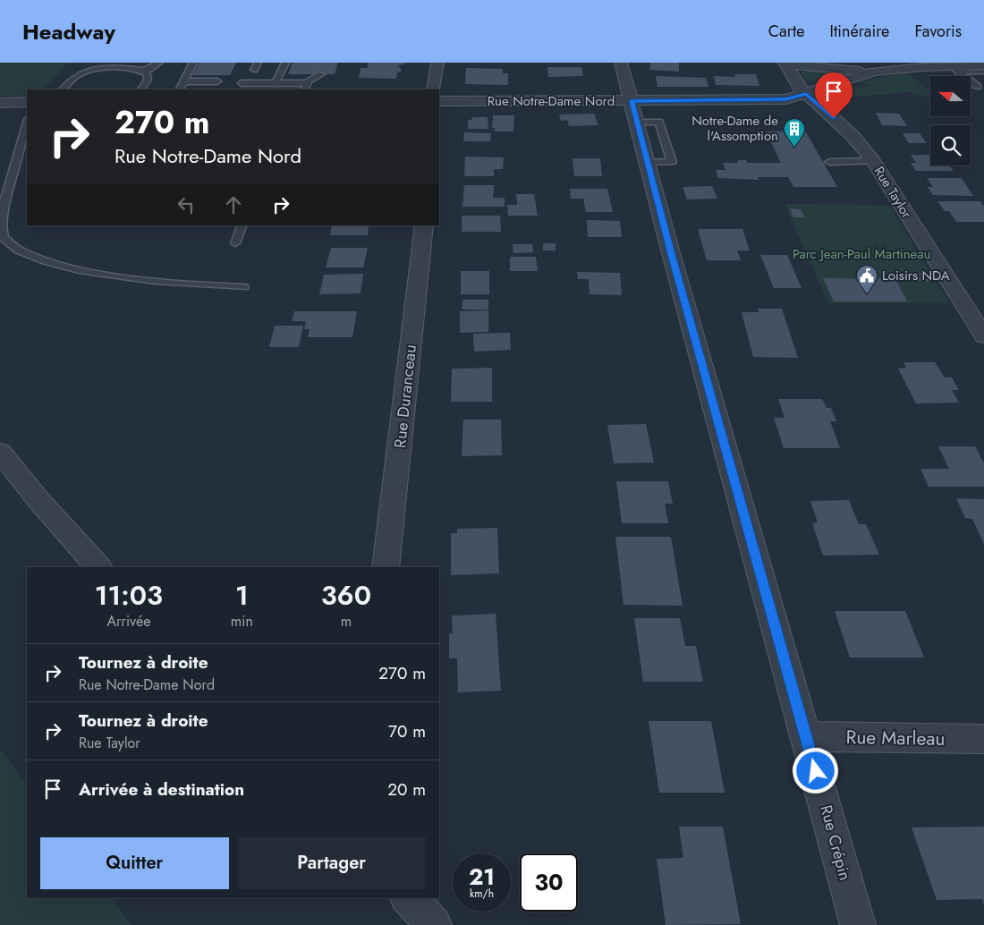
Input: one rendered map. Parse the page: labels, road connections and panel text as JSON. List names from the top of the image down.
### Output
{
  "streets": {
    "street": [
      "Rue Notre-Dame Nord",
      "Rue Taylor",
      "Rue Duranceau",
      "Rue Marleau",
      "Rue Crépin"
    ]
  },
  "crossings": [
    ["Rue Notre-Dame Nord", "Rue Taylor"],
    ["Rue Notre-Dame Nord", "Rue Crépin"],
    ["Rue Marleau", "Rue Crépin"]
  ],
  "parks": ["Parc Jean-Paul Martineau"],
  "places": {
    "building": ["Notre-Dame de l'Assomption"],
    "public building": ["Loisirs NDA"]
  },
  "north": "left",
  "page": {
    "header": "Headway",
    "nav": ["Carte", "Itinéraire", "Favoris"],
    "turn": ["270 m", "Rue Notre-Dame Nord"],
    "eta": [
      "11:03",
      "Arrivée",
      "1",
      "min",
      "360",
      "m"
    ],
    "list": [
      {
        "name": "Tournez à droite",
        "note": "Rue Notre-Dame Nord",
        "value": "270 m"
      },
      {
        "name": "Tournez à droite",
        "note": "Rue Taylor",
        "value": "70 m"
      },
      {
        "name": "Arrivée à destination",
        "value": "20 m"
      }
    ],
    "buttons": ["Quitter", "Partager"],
    "speed": "21 km/h",
    "limit": "30"
  }
}
